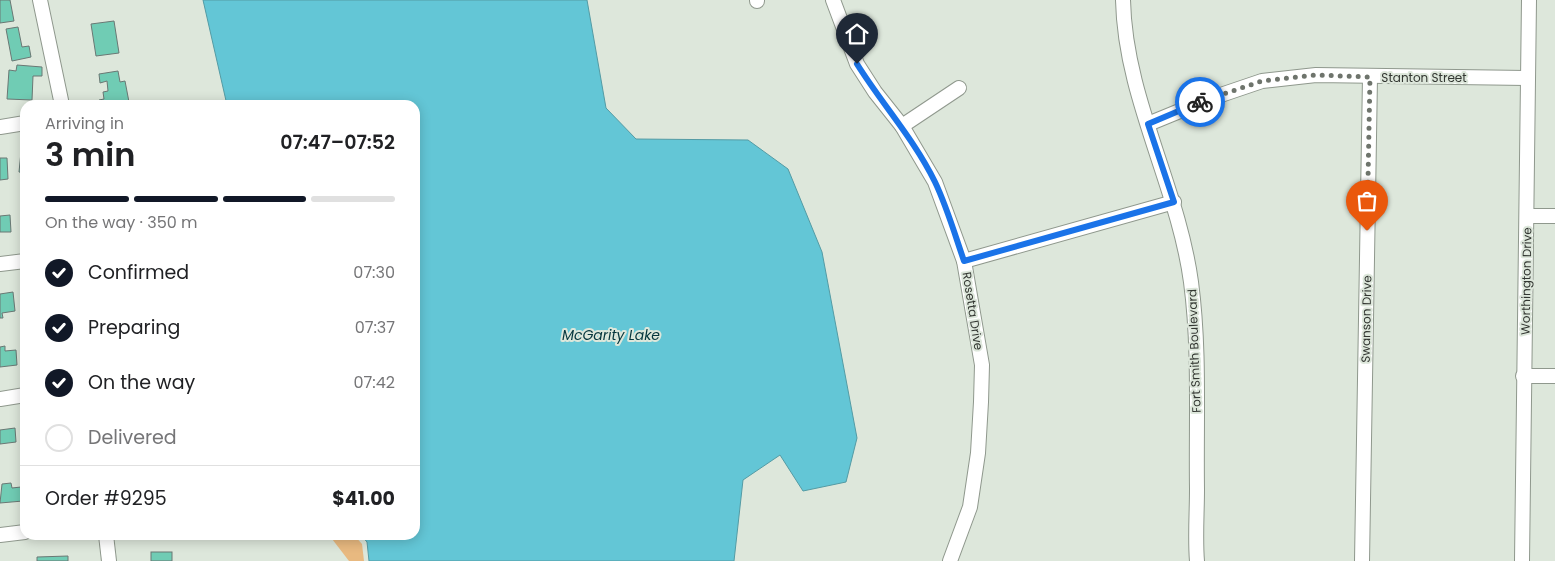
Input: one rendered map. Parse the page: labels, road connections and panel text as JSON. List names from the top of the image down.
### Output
{
  "streets": {
    "street": [
      "Stanton Street",
      "Worthington Drive",
      "Rosetta Drive",
      "Swanson Drive",
      "Fort Smith Boulevard"
    ]
  },
  "crossings": [
    ["Stanton Street", "Worthington Drive"],
    ["Stanton Street", "Swanson Drive"],
    ["Stanton Street", "Fort Smith Boulevard"]
  ],
  "water": ["McGarity Lake"],
  "page": {
    "heading": ["3 min", "Arriving in", "07:47–07:52"],
    "panel": ["Order #9295", "$41.00"],
    "bar": "On the way · 350 m",
    "list": [
      ["Confirmed", "07:30"],
      ["Preparing", "07:37"],
      ["On the way", "07:42"],
      "Delivered"
    ]
  }
}
